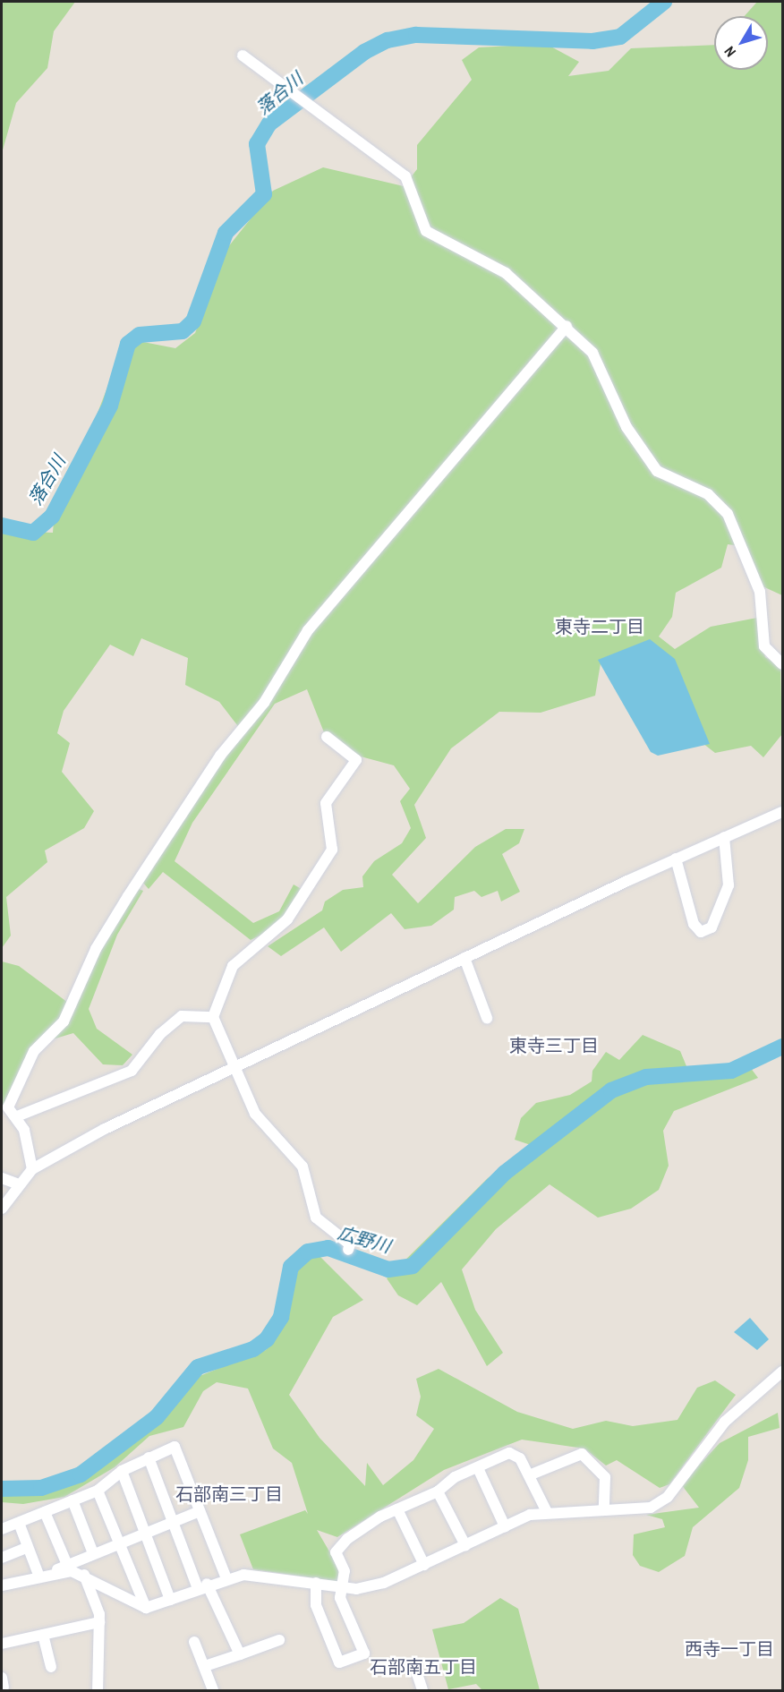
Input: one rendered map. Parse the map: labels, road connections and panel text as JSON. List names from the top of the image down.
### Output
{
  "districts": [
    "東寺二丁目",
    "東寺三丁目",
    "石部南三丁目",
    "西寺一丁目",
    "石部南五丁目"
  ],
  "water": ["落合川", "広野川"],
  "north": "bottom left"
}
